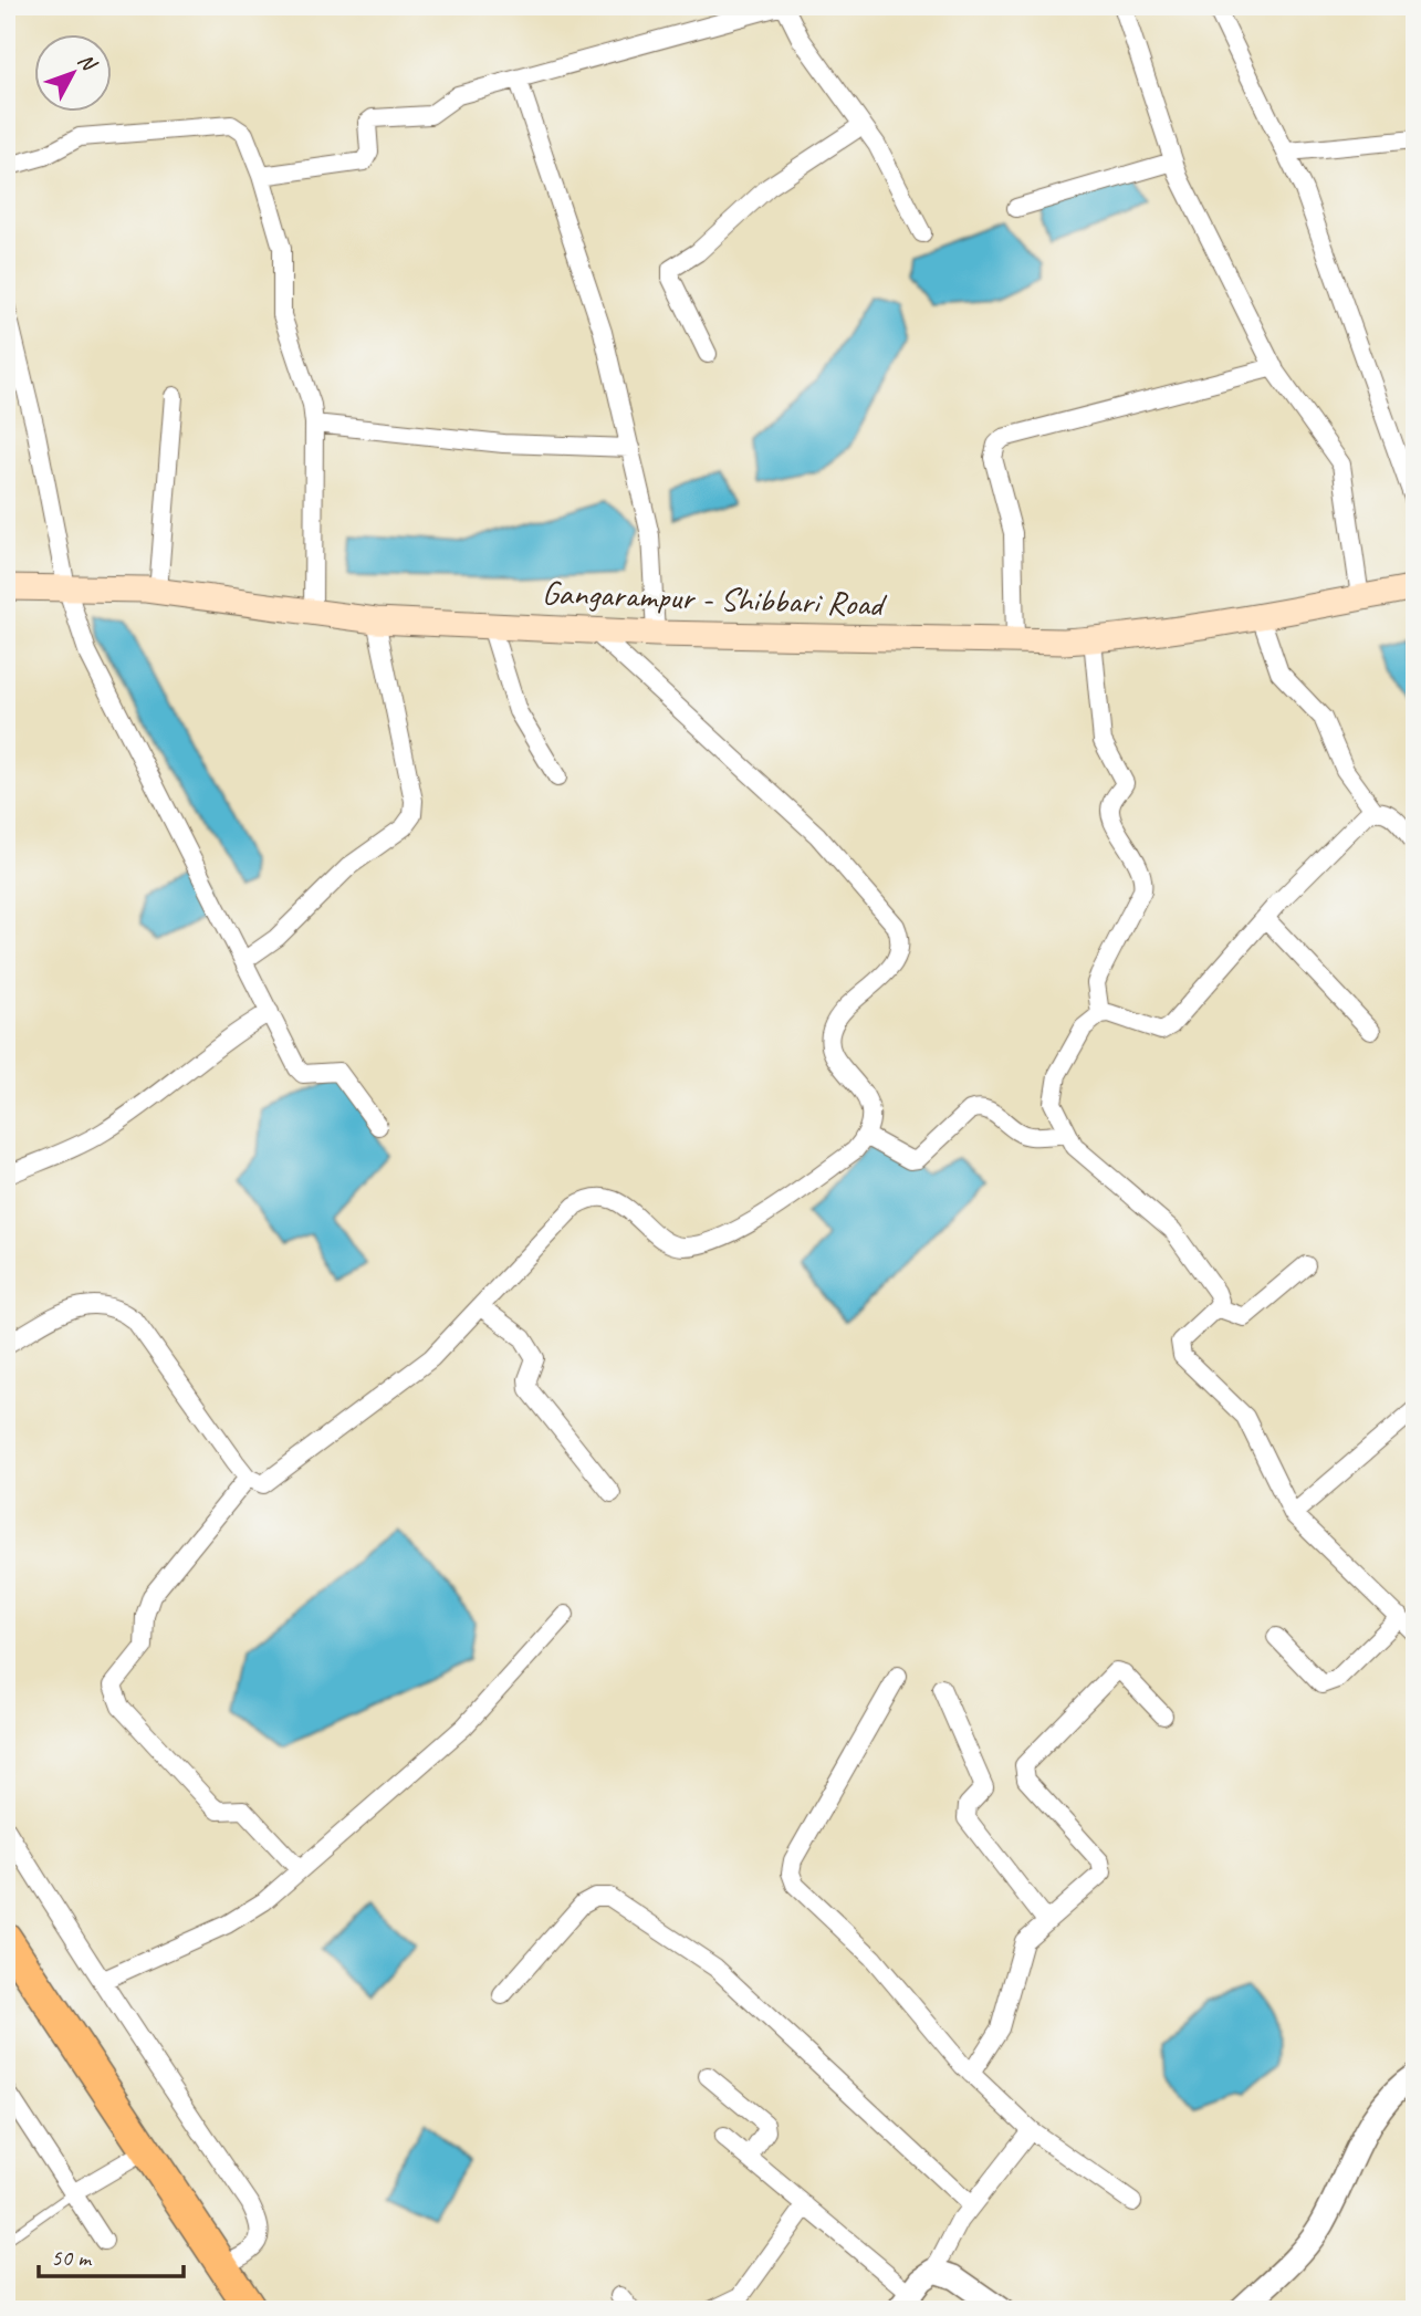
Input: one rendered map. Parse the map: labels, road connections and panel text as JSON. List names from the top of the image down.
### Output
{
  "streets": {
    "main road": ["Gangarampur - Shibbari Road"]
  },
  "scale_bar": "50 m",
  "north": "top right"
}
